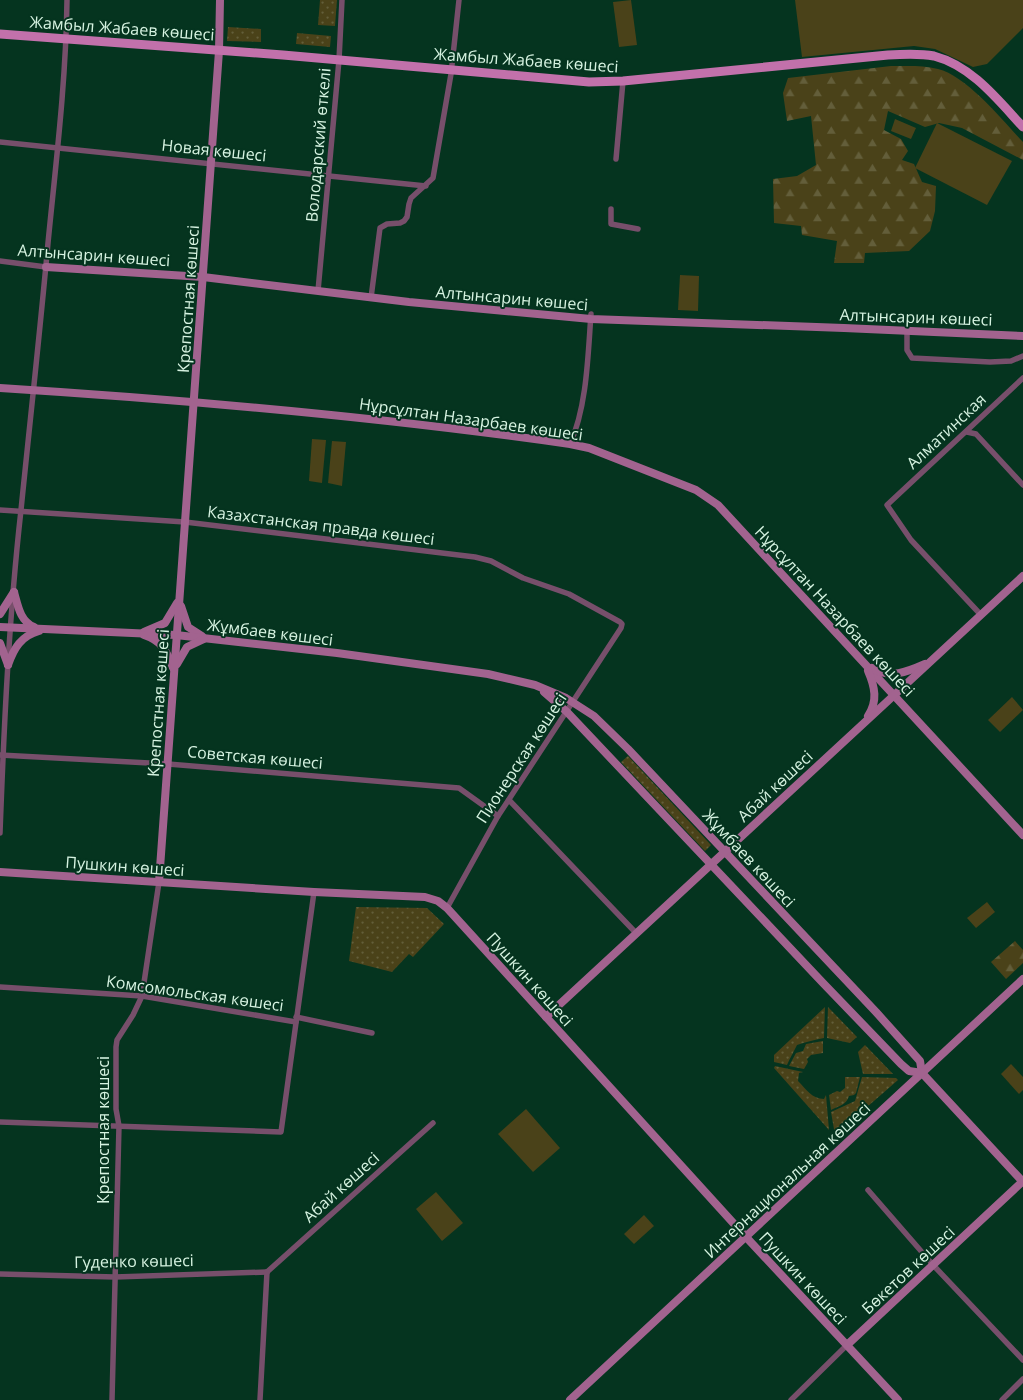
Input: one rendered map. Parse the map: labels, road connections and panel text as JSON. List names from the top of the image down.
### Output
{
  "streets": {
    "main road": ["Жамбыл Жабаев көшесі"],
    "street": [
      "Володарский өткелі",
      "Новая көшесі",
      "Алтынсарин көшесі",
      "Крепостная көшесі",
      "Нұрсұлтан Назарбаев көшесі",
      "Алматинская",
      "Казахстанская правда көшесі",
      "Жұмбаев көшесі",
      "Советская көшесі",
      "Пионерская көшесі",
      "Абай көшесі",
      "Пушкин көшесі",
      "Комсомольская көшесі",
      "Интернациональная көшесі",
      "Гуденко көшесі",
      "Бөкетов көшесі"
    ]
  },
  "crossings": [
    ["Жамбыл Жабаев көшесі", "Володарский өткелі"],
    ["Жамбыл Жабаев көшесі", "Крепостная көшесі"],
    ["Володарский өткелі", "Новая көшесі"],
    ["Володарский өткелі", "Алтынсарин көшесі"],
    ["Новая көшесі", "Крепостная көшесі"],
    ["Алтынсарин көшесі", "Крепостная көшесі"],
    ["Крепостная көшесі", "Нұрсұлтан Назарбаев көшесі"],
    ["Крепостная көшесі", "Казахстанская правда көшесі"],
    ["Крепостная көшесі", "Жұмбаев көшесі"],
    ["Крепостная көшесі", "Советская көшесі"],
    ["Крепостная көшесі", "Пушкин көшесі"],
    ["Крепостная көшесі", "Комсомольская көшесі"],
    ["Крепостная көшесі", "Гуденко көшесі"],
    ["Нұрсұлтан Назарбаев көшесі", "Абай көшесі"],
    ["Алматинская", "Абай көшесі"],
    ["Казахстанская правда көшесі", "Пионерская көшесі"],
    ["Жұмбаев көшесі", "Пионерская көшесі"],
    ["Жұмбаев көшесі", "Абай көшесі"],
    ["Жұмбаев көшесі", "Интернациональная көшесі"],
    ["Жұмбаев көшесі", "Бөкетов көшесі"],
    ["Советская көшесі", "Пионерская көшесі"],
    ["Пионерская көшесі", "Пушкин көшесі"],
    ["Абай көшесі", "Пушкин көшесі"],
    ["Абай көшесі", "Гуденко көшесі"],
    ["Пушкин көшесі", "Интернациональная көшесі"],
    ["Пушкин көшесі", "Бөкетов көшесі"]
  ]
}
